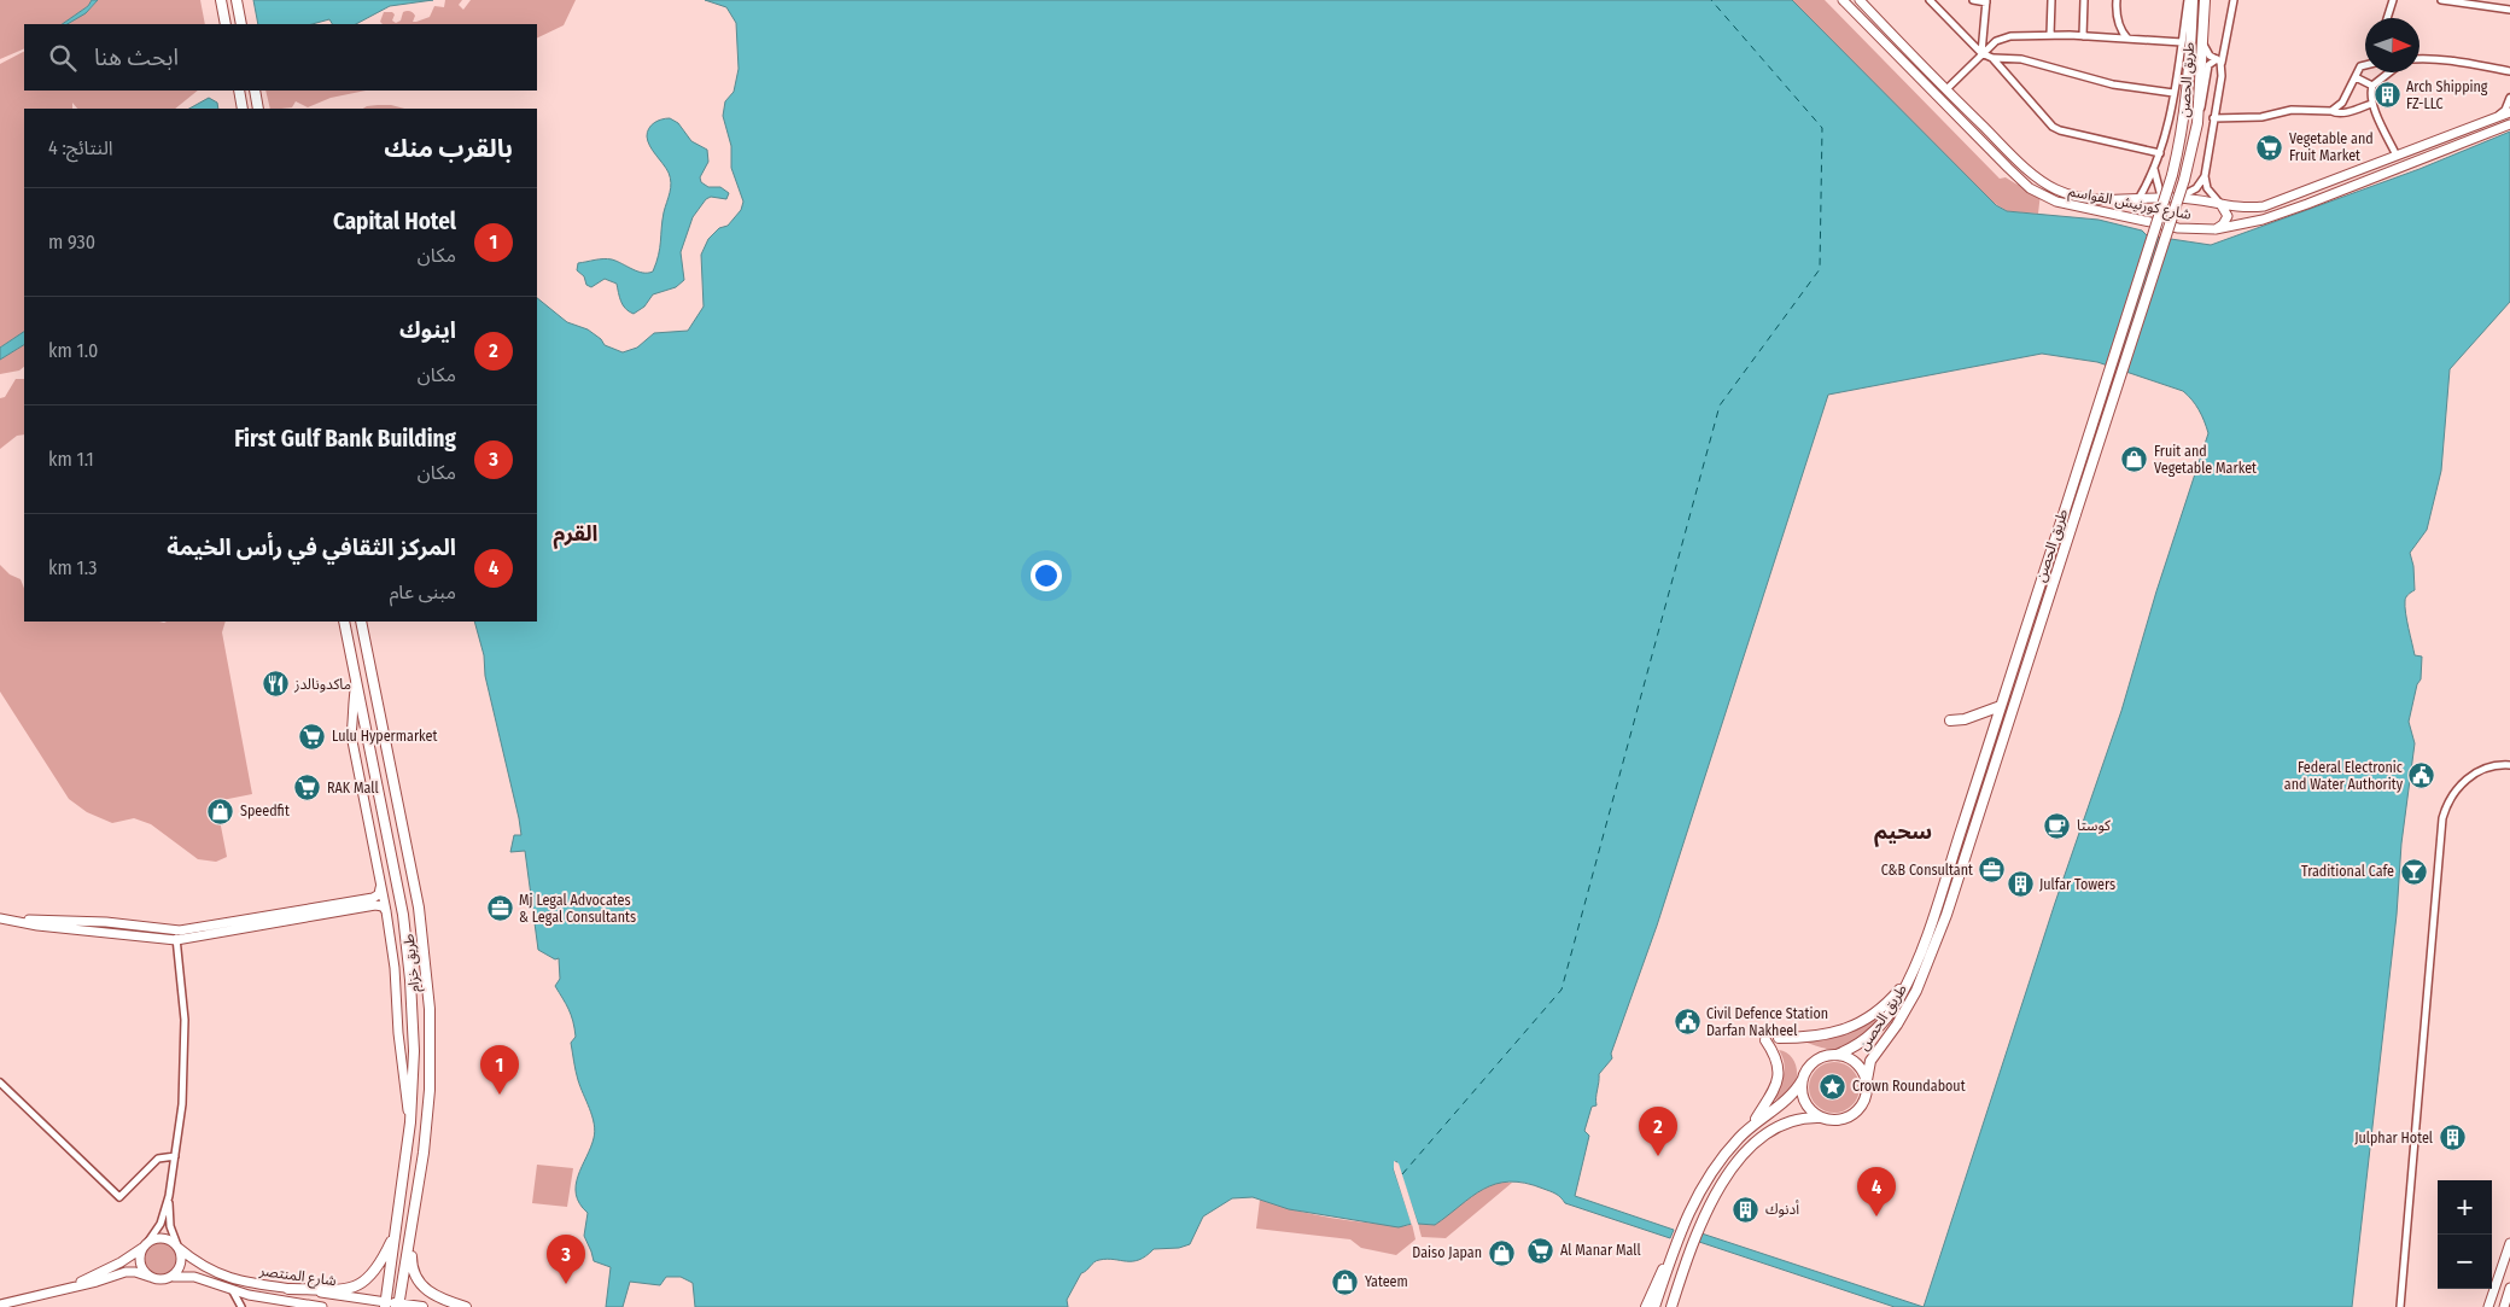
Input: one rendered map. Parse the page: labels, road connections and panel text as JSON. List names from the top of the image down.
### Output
{
  "streets": {
    "main road": ["طريق الحصن", "طريق خزام", "شارع المنتصر"],
    "street": ["شارع كورنيش القواسم"]
  },
  "crossings": [
    ["طريق خزام", "شارع المنتصر"]
  ],
  "districts": ["القرم", "سحيم"],
  "places": {
    "building": [
      "Arch Shipping FZ-LLC",
      "Julfar Towers",
      "Julphar Hotel",
      "أدنوك"
    ],
    "supermarket": [
      "Vegetable and Fruit Market",
      "Lulu Hypermarket",
      "RAK Mall",
      "Al Manar Mall"
    ],
    "shop": [
      "Fruit and Vegetable Market",
      "Speedfit",
      "Daiso Japan",
      "Yateem"
    ],
    "restaurant": ["ماكدونالدز"],
    "public building": ["Federal Electronic and Water Authority", "Civil Defence Station Darfan Nakheel"],
    "cafe": ["كوستا"],
    "office": ["C&B Consultant", "Mj Legal Advocates & Legal Consultants"],
    "bar": ["Traditional Cafe"],
    "place": ["Crown Roundabout"]
  },
  "north": "right",
  "page": {
    "search": "ابحث هنا",
    "heading": ["بالقرب منك", "النتائج: 4"],
    "list": [
      {
        "mark": "1",
        "name": "Capital Hotel",
        "note": "مكان",
        "value": "930 m"
      },
      {
        "mark": "2",
        "name": "اينوك",
        "note": "مكان",
        "value": "1.0 km"
      },
      {
        "mark": "3",
        "name": "First Gulf Bank Building",
        "note": "مكان",
        "value": "1.1 km"
      },
      {
        "mark": "4",
        "name": "المركز الثقافي في رأس الخيمة",
        "note": "مبنى عام",
        "value": "1.3 km"
      }
    ],
    "pins": [
      "1",
      "2",
      "4",
      "3"
    ],
    "map_buttons": ["+", "−"]
  }
}
